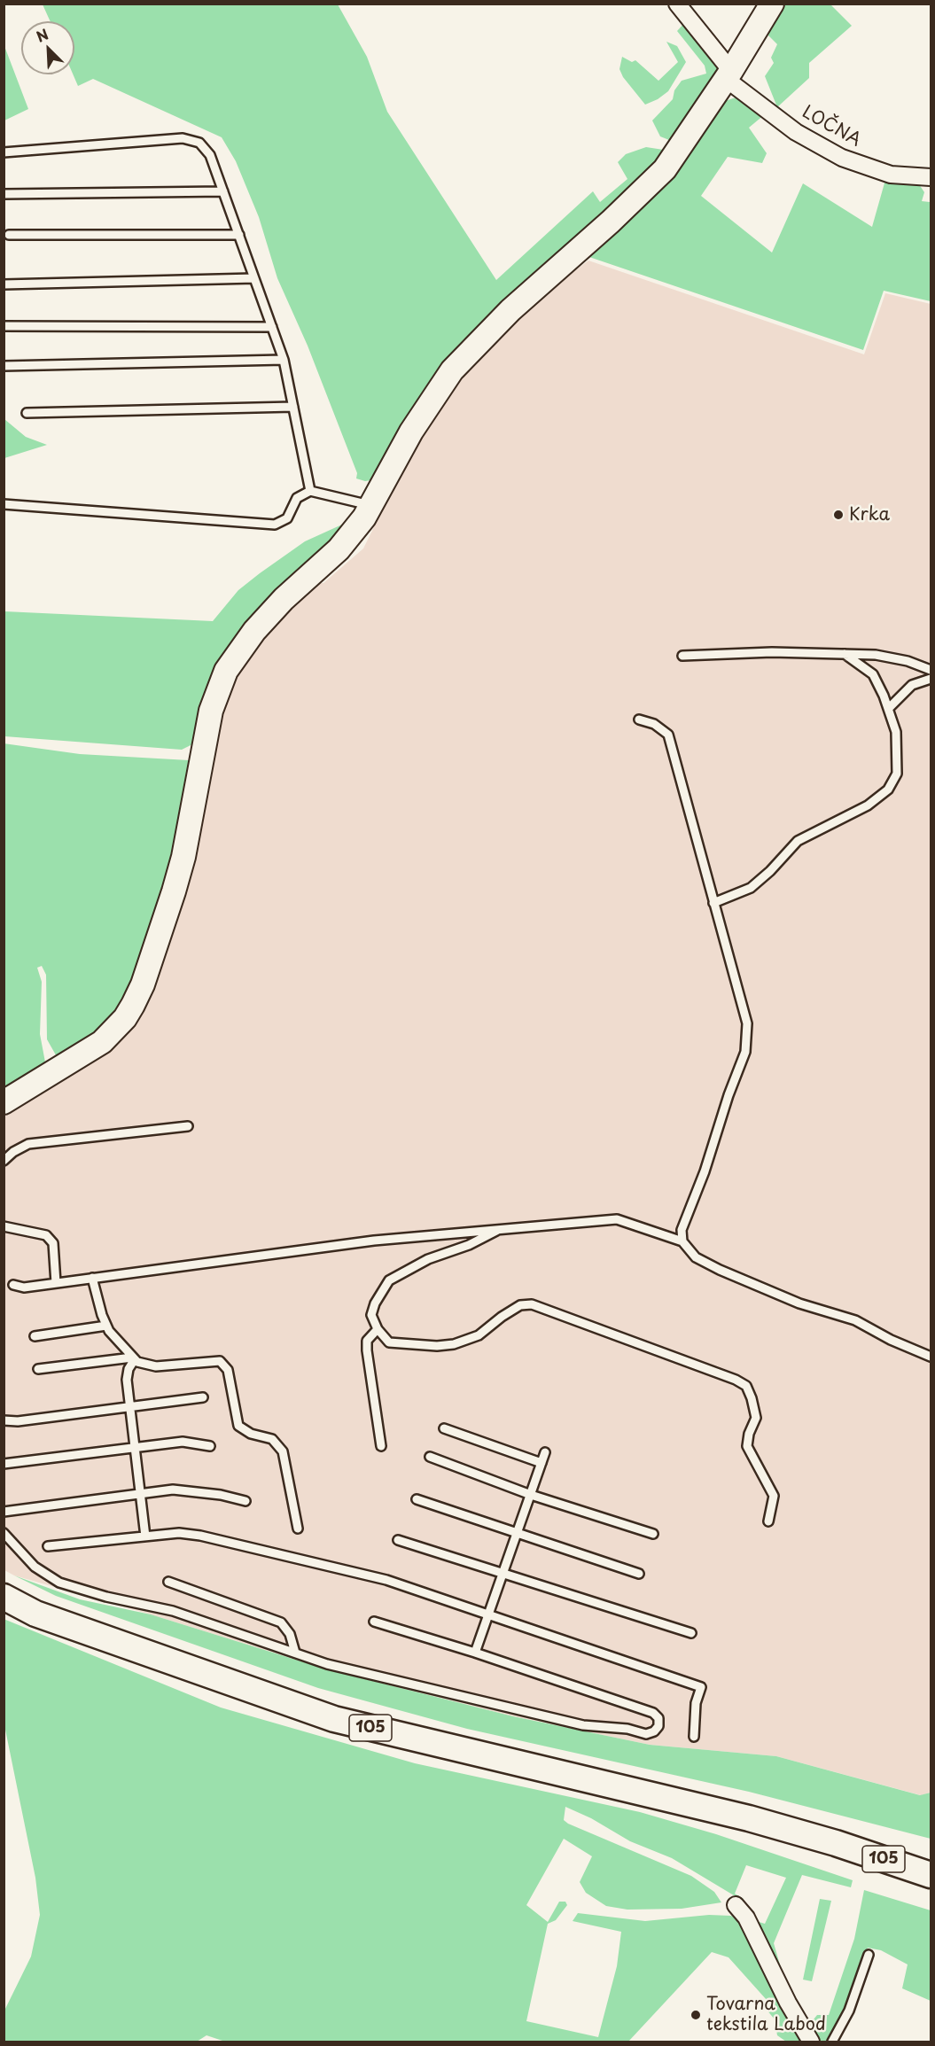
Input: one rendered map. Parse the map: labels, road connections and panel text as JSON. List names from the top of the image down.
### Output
{
  "streets": {
    "main road": ["105"],
    "street": ["LOČNA"]
  },
  "places": ["Krka", "Tovarna tekstila Labod"],
  "north": "top left"
}
